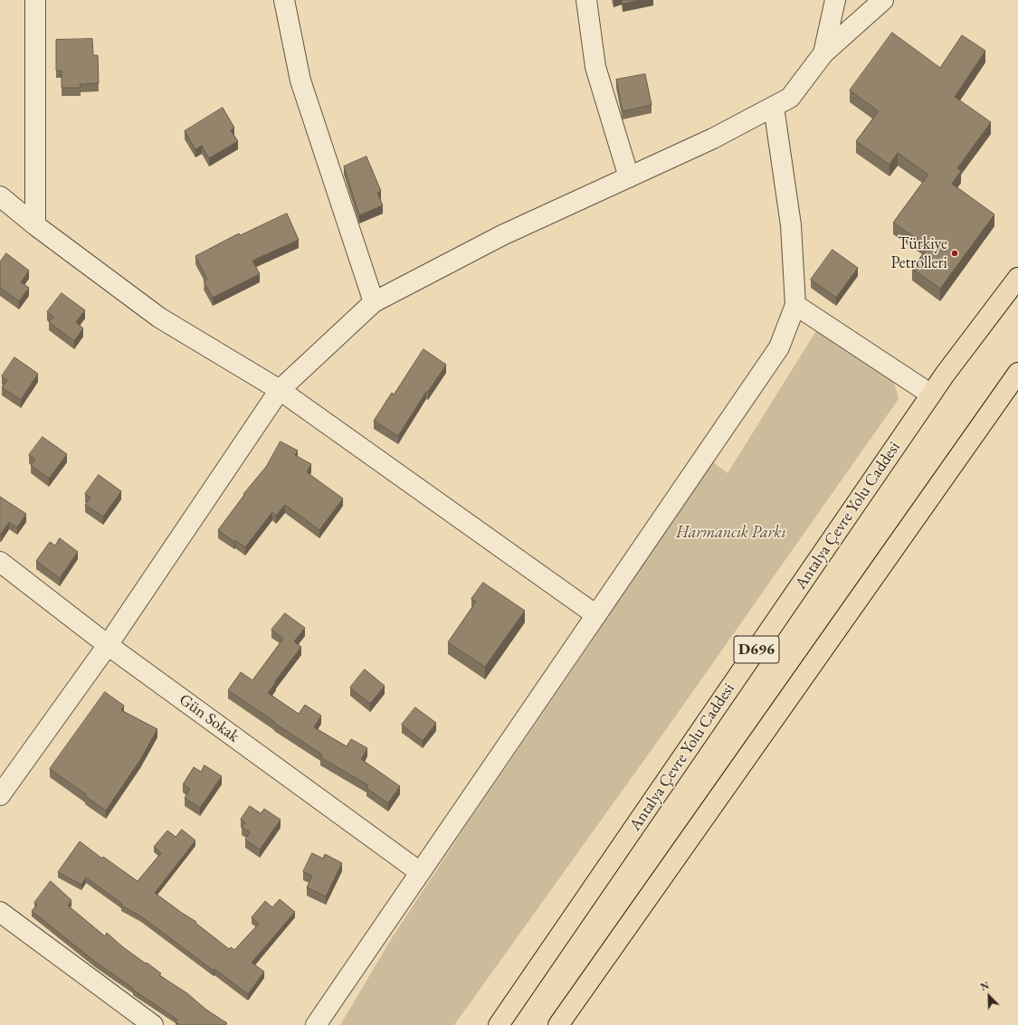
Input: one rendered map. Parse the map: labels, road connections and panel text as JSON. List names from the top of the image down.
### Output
{
  "streets": {
    "highway": ["Antalya Çevre Yolu Caddesi", "D696"],
    "street": ["Gün Sokak"]
  },
  "parks": ["Harmancık Parkı"],
  "places": ["Türkiye Petrolleri"],
  "north": "top left"
}
